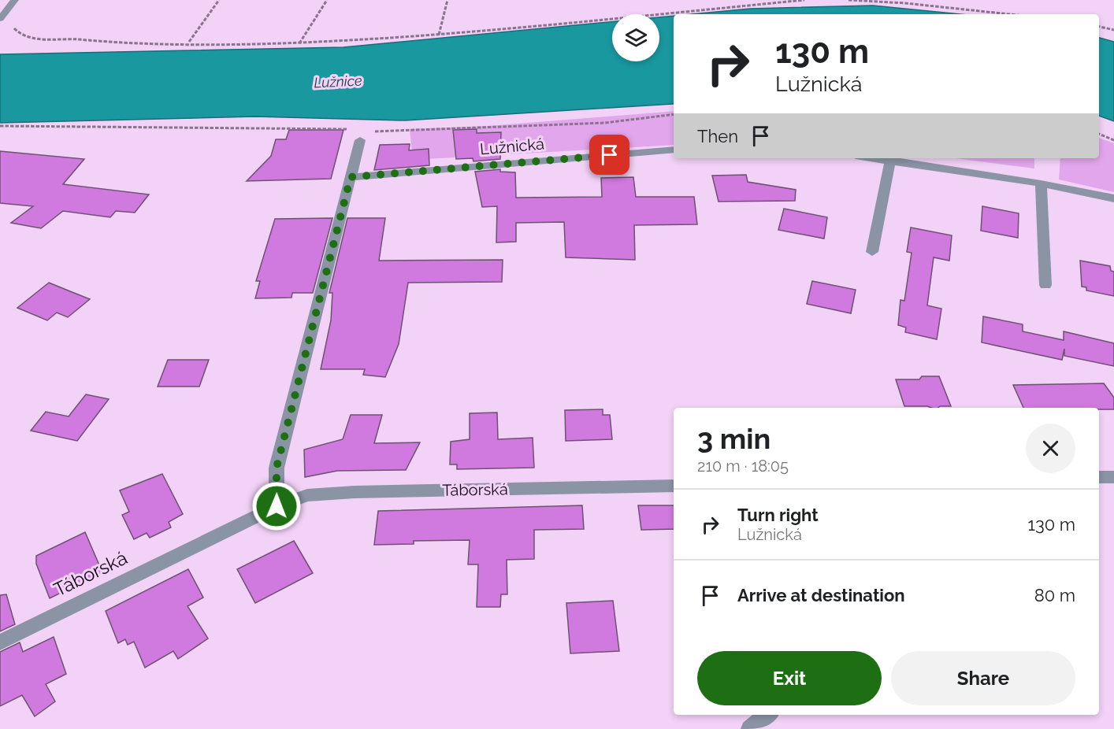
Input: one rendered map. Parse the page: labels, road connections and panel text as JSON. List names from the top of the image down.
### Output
{
  "streets": {
    "street": ["Lužnická", "Táborská"]
  },
  "water": ["Lužnice"],
  "page": {
    "turn": ["130 m", "Lužnická"],
    "then": "Then",
    "heading": ["3 min", "210 m · 18:05"],
    "list": [
      {
        "name": "Turn right",
        "note": "Lužnická",
        "value": "130 m"
      },
      {
        "name": "Arrive at destination",
        "value": "80 m"
      }
    ],
    "buttons": ["Exit", "Share"]
  }
}
